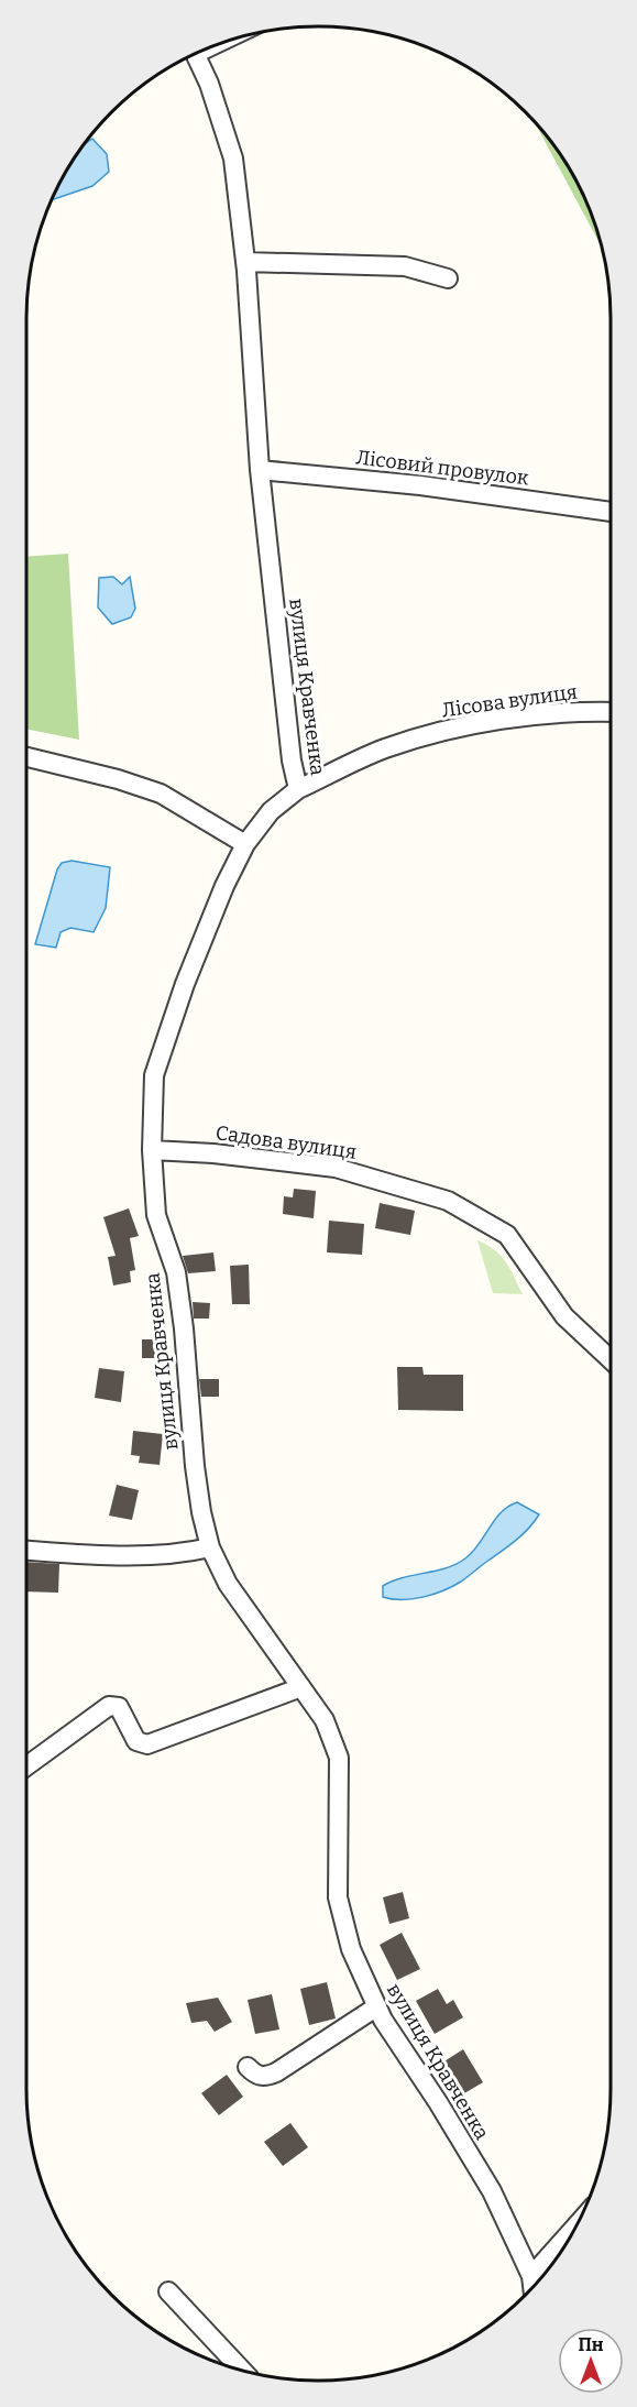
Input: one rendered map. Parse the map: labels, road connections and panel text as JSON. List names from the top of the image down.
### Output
{
  "streets": {
    "street": [
      "Лісовий провулок",
      "вулиця Кравченка",
      "Лісова вулиця",
      "Садова вулиця"
    ]
  },
  "crossings": [
    ["Лісовий провулок", "вулиця Кравченка"],
    ["вулиця Кравченка", "Лісова вулиця"],
    ["вулиця Кравченка", "Садова вулиця"]
  ],
  "north": "top"
}
